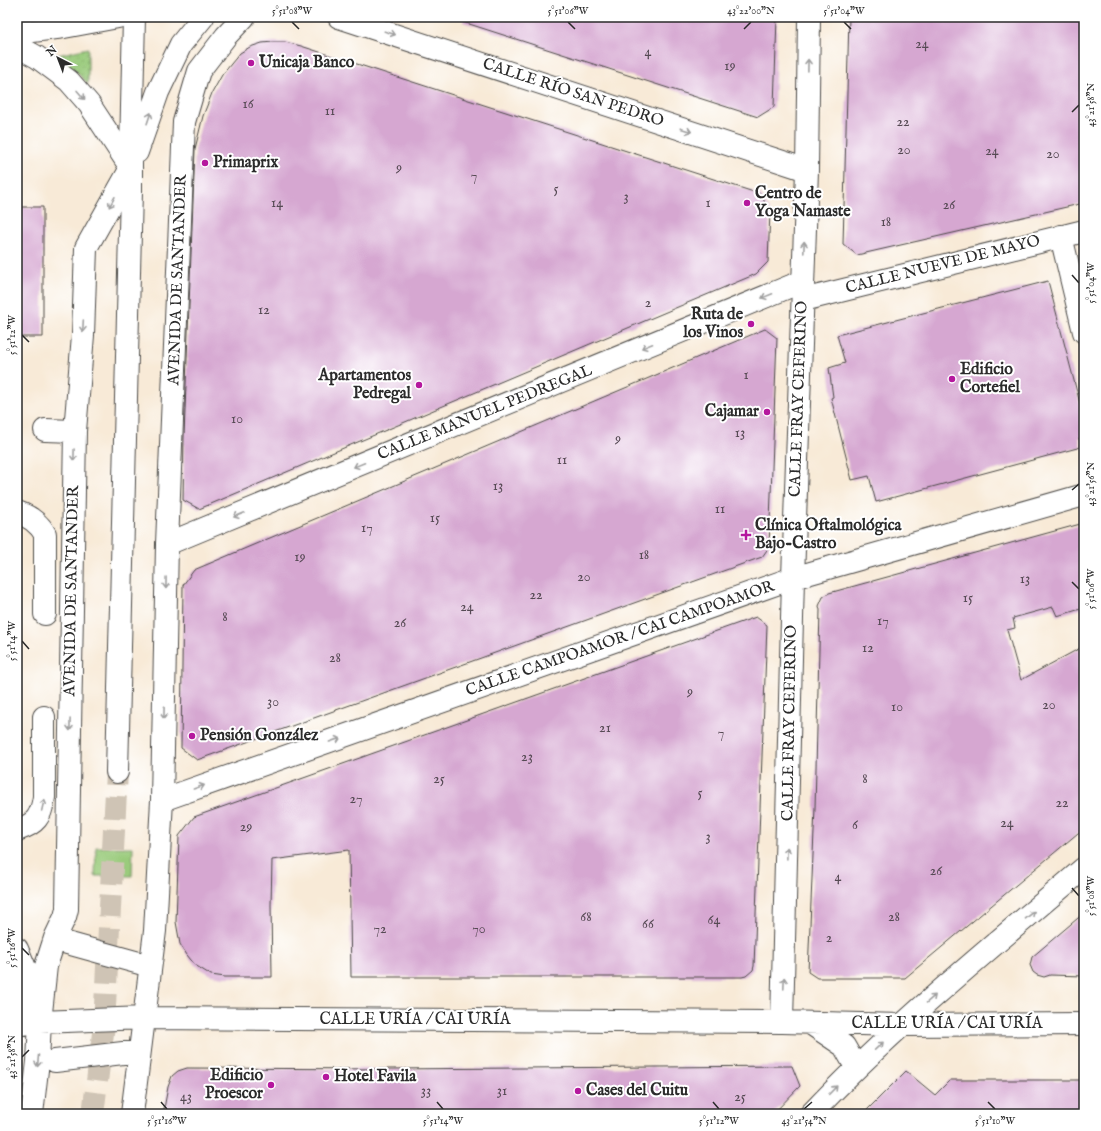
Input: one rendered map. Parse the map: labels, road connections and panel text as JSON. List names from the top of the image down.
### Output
{
  "streets": {
    "main road": [
      "CALLE RÍO SAN PEDRO",
      "CALLE NUEVE DE MAYO",
      "AVENIDA DE SANTANDER",
      "CALLE FRAY CEFERINO",
      "CALLE MANUEL PEDREGAL",
      "CALLE CAMPOAMOR / CAI CAMPOAMOR",
      "CALLE URÍA / CAI URÍA"
    ]
  },
  "crossings": [
    ["CALLE RÍO SAN PEDRO", "CALLE FRAY CEFERINO"],
    ["CALLE NUEVE DE MAYO", "CALLE FRAY CEFERINO"],
    ["CALLE NUEVE DE MAYO", "CALLE MANUEL PEDREGAL"],
    ["AVENIDA DE SANTANDER", "CALLE MANUEL PEDREGAL"],
    ["AVENIDA DE SANTANDER", "CALLE CAMPOAMOR / CAI CAMPOAMOR"],
    ["AVENIDA DE SANTANDER", "CALLE URÍA / CAI URÍA"],
    ["CALLE FRAY CEFERINO", "CALLE MANUEL PEDREGAL"],
    ["CALLE FRAY CEFERINO", "CALLE CAMPOAMOR / CAI CAMPOAMOR"],
    ["CALLE FRAY CEFERINO", "CALLE URÍA / CAI URÍA"]
  ],
  "one_way": [
    "CALLE RÍO SAN PEDRO",
    "CALLE FRAY CEFERINO",
    "CALLE MANUEL PEDREGAL",
    "CALLE CAMPOAMOR / CAI CAMPOAMOR"
  ],
  "places": {
    "other": [
      "Unicaja Banco",
      "Primaprix",
      "Centro de Yoga Namaste",
      "Ruta de los Vinos",
      "Edificio Cortefiel",
      "Apartamentos Pedregal",
      "Cajamar",
      "Pensión González",
      "Hotel Favila",
      "Edificio Proescor",
      "Cases del Cuitu"
    ],
    "health": ["Clínica Oftalmológica Bajo-Castro"]
  },
  "house_numbers": [
    "24",
    "4",
    "19",
    "16",
    "11",
    "22",
    "20",
    "24",
    "20",
    "9",
    "7",
    "5",
    "3",
    "14",
    "1",
    "26",
    "18",
    "2",
    "12",
    "1",
    "10",
    "13",
    "9",
    "11",
    "13",
    "11",
    "15",
    "17",
    "18",
    "19",
    "20",
    "13",
    "22",
    "15",
    "24",
    "8",
    "17",
    "26",
    "12",
    "28",
    "9",
    "30",
    "20",
    "10",
    "21",
    "7",
    "23",
    "25",
    "8",
    "5",
    "27",
    "22",
    "24",
    "6",
    "29",
    "3",
    "26",
    "4",
    "68",
    "28",
    "64",
    "66",
    "72",
    "70",
    "2",
    "33",
    "31",
    "43",
    "25"
  ],
  "north": "top left",
  "coordinates": [
    "5°51'08\"W",
    "5°51'06\"W",
    "43°22'00\"N",
    "5°51'04\"W",
    "43°21'58\"N",
    "5°51'12\"W",
    "43°21'56\"N",
    "5°51'14\"W",
    "5°51'16\"W",
    "43°21'54\"N",
    "5°51'10\"W"
  ]
}
